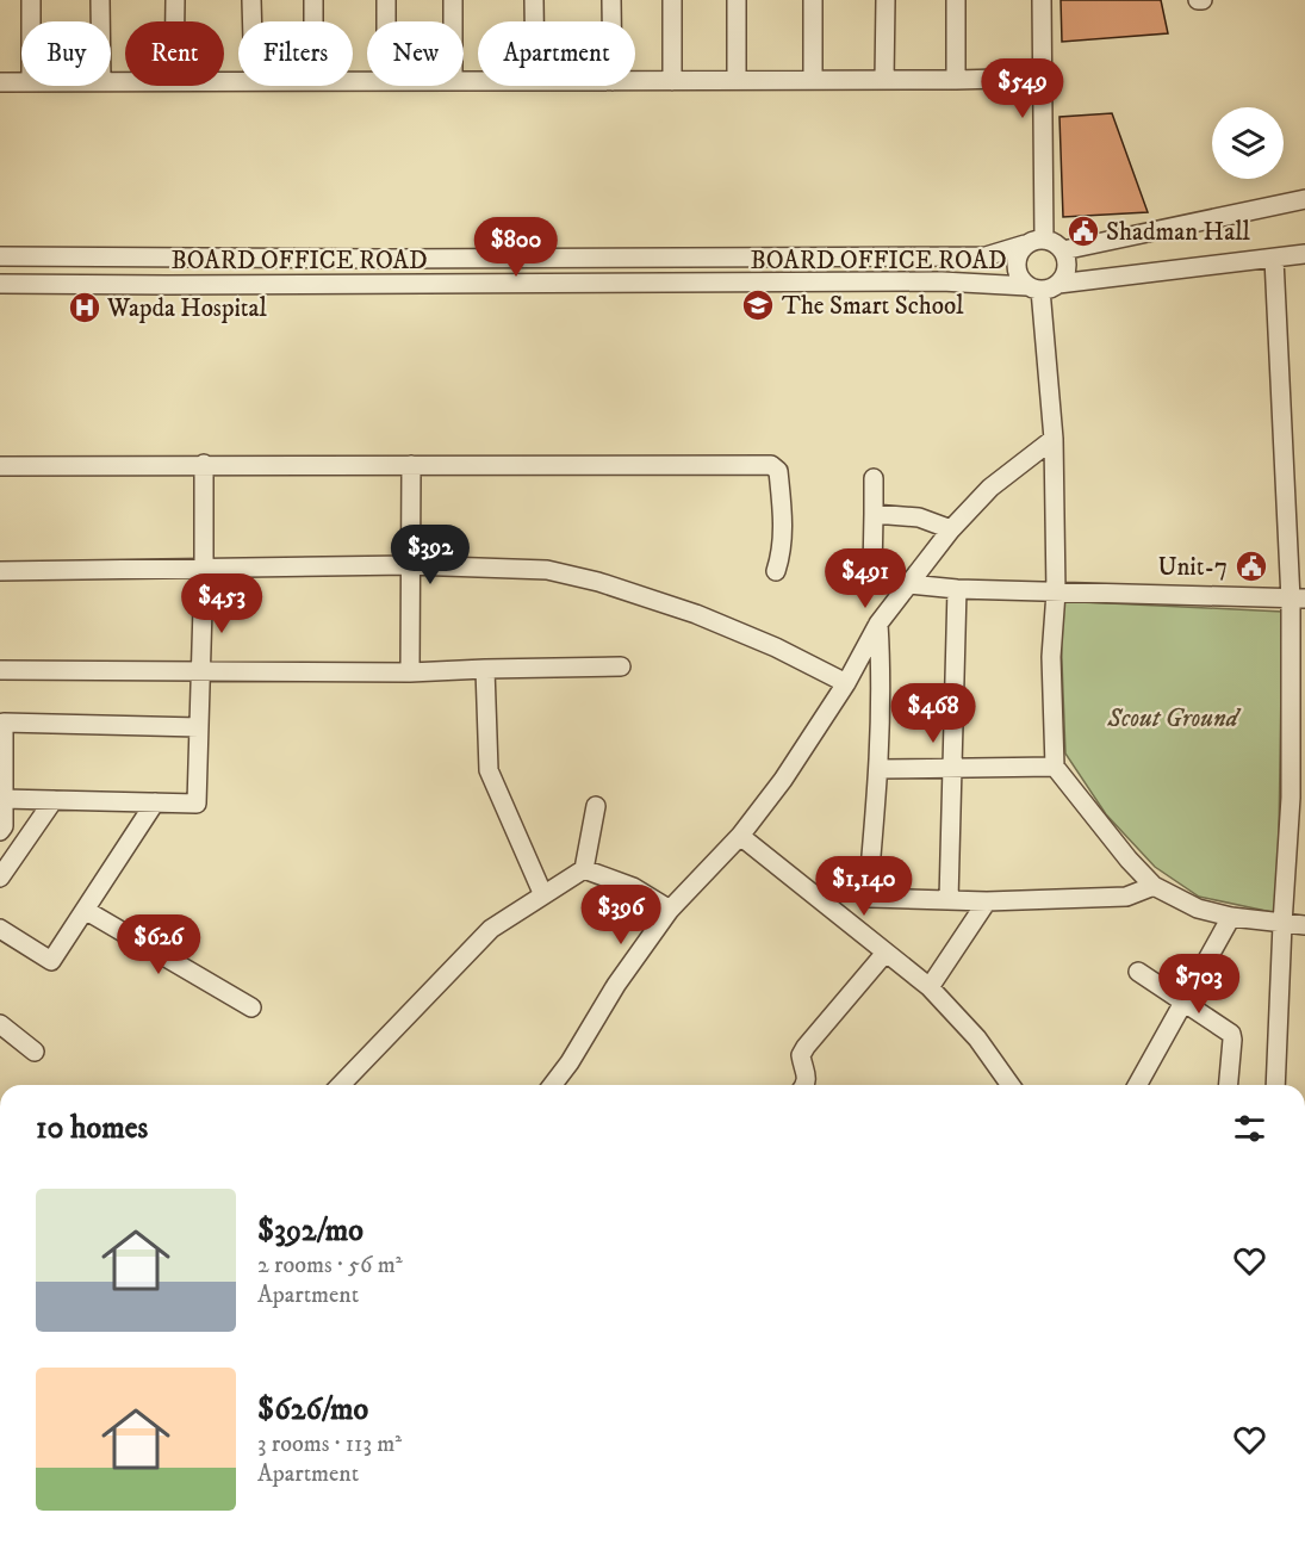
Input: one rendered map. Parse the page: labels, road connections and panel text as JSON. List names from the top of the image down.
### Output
{
  "streets": {
    "street": ["BOARD OFFICE ROAD"]
  },
  "parks": ["Scout Ground"],
  "places": {
    "public building": ["Shadman Hall", "Unit-7"],
    "school or university": ["The Smart School"],
    "hospital": ["Wapda Hospital"]
  },
  "page": {
    "chip": [
      "Buy",
      "Rent",
      "Filters",
      "New",
      "Apartment"
    ],
    "price": [
      "$549",
      "$800",
      "$392",
      "$491",
      "$453",
      "$468",
      "$1,140",
      "$396",
      "$626",
      "$703"
    ],
    "heading": "10 homes",
    "list": [
      {
        "name": "$392/mo",
        "note": "2 rooms · 56 m² · Apartment"
      },
      {
        "name": "$626/mo",
        "note": "3 rooms · 113 m² · Apartment"
      }
    ]
  }
}
